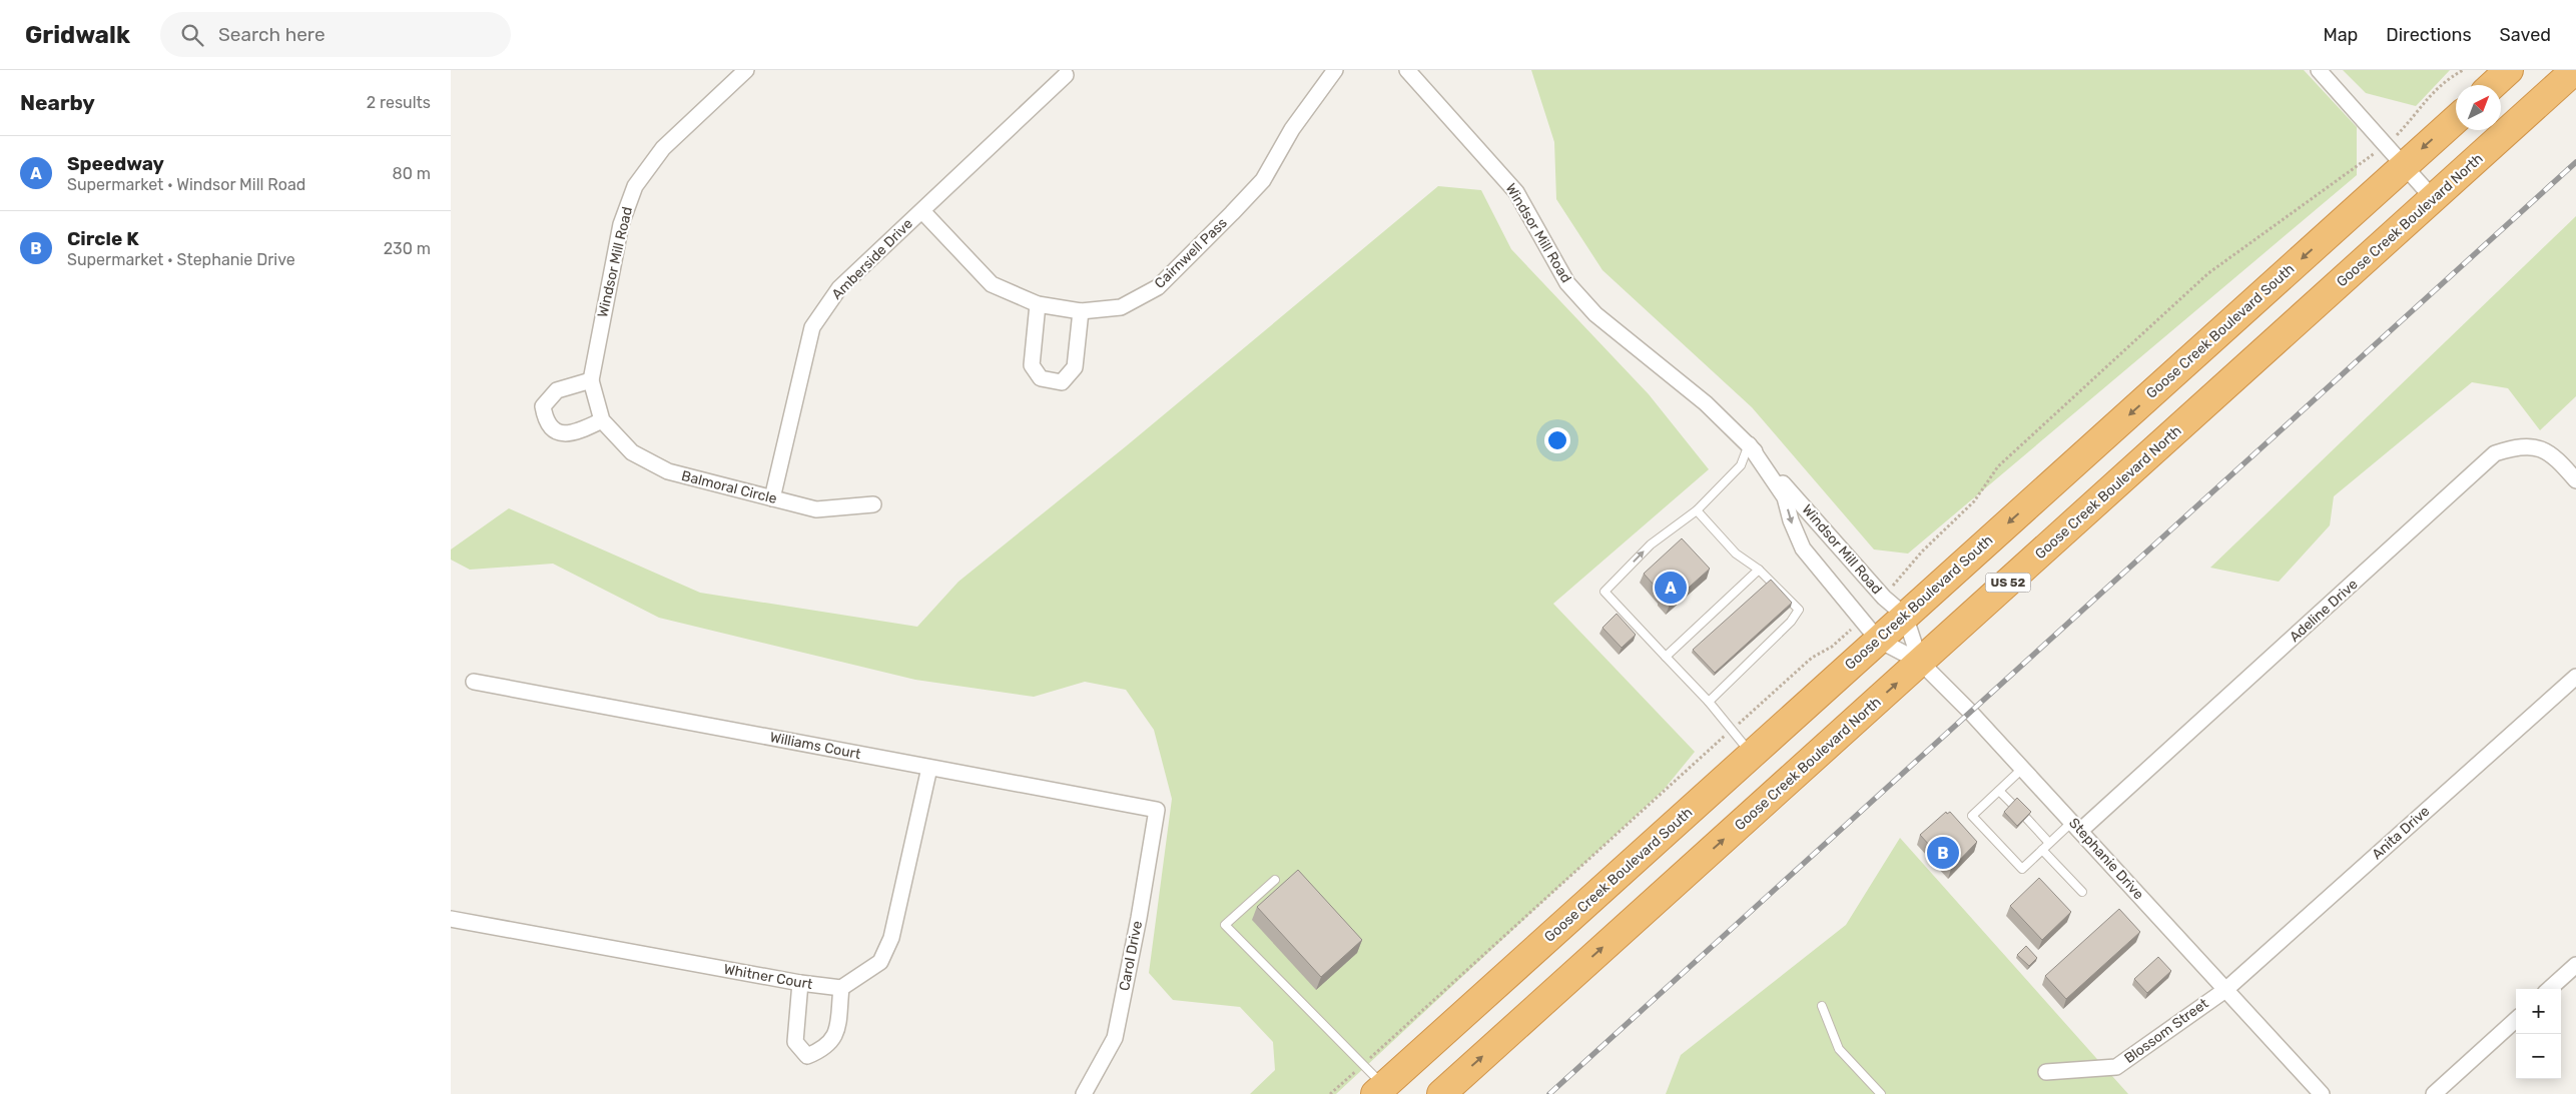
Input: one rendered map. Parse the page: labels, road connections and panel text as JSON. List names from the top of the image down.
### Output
{
  "streets": {
    "highway": ["Goose Creek Boulevard North", "Goose Creek Boulevard South", "US 52"],
    "street": [
      "Windsor Mill Road",
      "Cairnwell Pass",
      "Amberside Drive",
      "Balmoral Circle",
      "Adeline Drive",
      "Williams Court",
      "Anita Drive",
      "Stephanie Drive",
      "Carol Drive",
      "Whitner Court",
      "Blossom Street"
    ]
  },
  "crossings": [
    ["Goose Creek Boulevard North", "Stephanie Drive"],
    ["Windsor Mill Road", "Goose Creek Boulevard South"],
    ["Windsor Mill Road", "Balmoral Circle"],
    ["Windsor Mill Road", "Stephanie Drive"],
    ["Cairnwell Pass", "Amberside Drive"],
    ["Amberside Drive", "Balmoral Circle"],
    ["Goose Creek Boulevard South", "Stephanie Drive"],
    ["Adeline Drive", "Stephanie Drive"],
    ["Williams Court", "Carol Drive"],
    ["Anita Drive", "Stephanie Drive"],
    ["Anita Drive", "Blossom Street"],
    ["Stephanie Drive", "Blossom Street"]
  ],
  "one_way": ["Goose Creek Boulevard North", "Goose Creek Boulevard South"],
  "north": "top right",
  "page": {
    "header": "Gridwalk",
    "search": "Search here",
    "nav": ["Map", "Directions", "Saved"],
    "heading": ["Nearby", "2 results"],
    "list": [
      {
        "mark": "A",
        "name": "Speedway",
        "note": "Supermarket · Windsor Mill Road",
        "value": "80 m"
      },
      {
        "mark": "B",
        "name": "Circle K",
        "note": "Supermarket · Stephanie Drive",
        "value": "230 m"
      }
    ],
    "pins": ["A", "B"],
    "map_buttons": ["+", "−"]
  }
}
